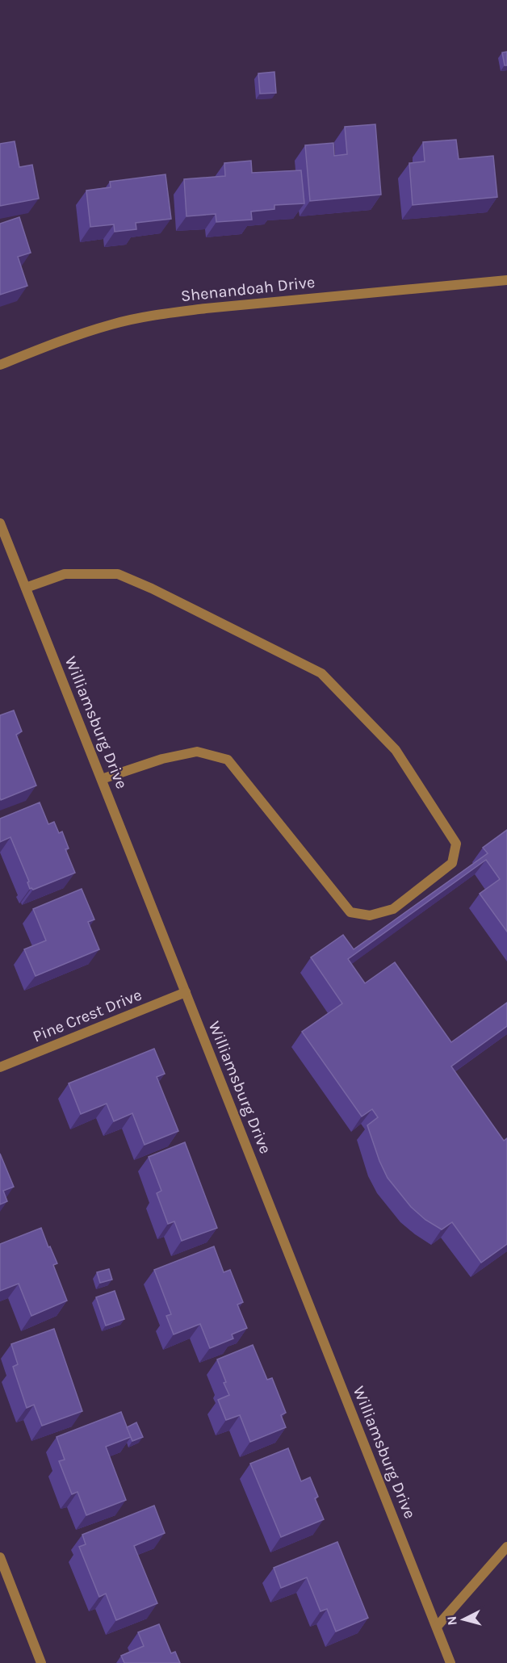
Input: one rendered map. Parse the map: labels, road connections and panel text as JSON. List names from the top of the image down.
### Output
{
  "streets": {
    "street": ["Shenandoah Drive", "Williamsburg Drive", "Pine Crest Drive"]
  },
  "crossings": [
    ["Williamsburg Drive", "Pine Crest Drive"]
  ],
  "north": "left"
}
